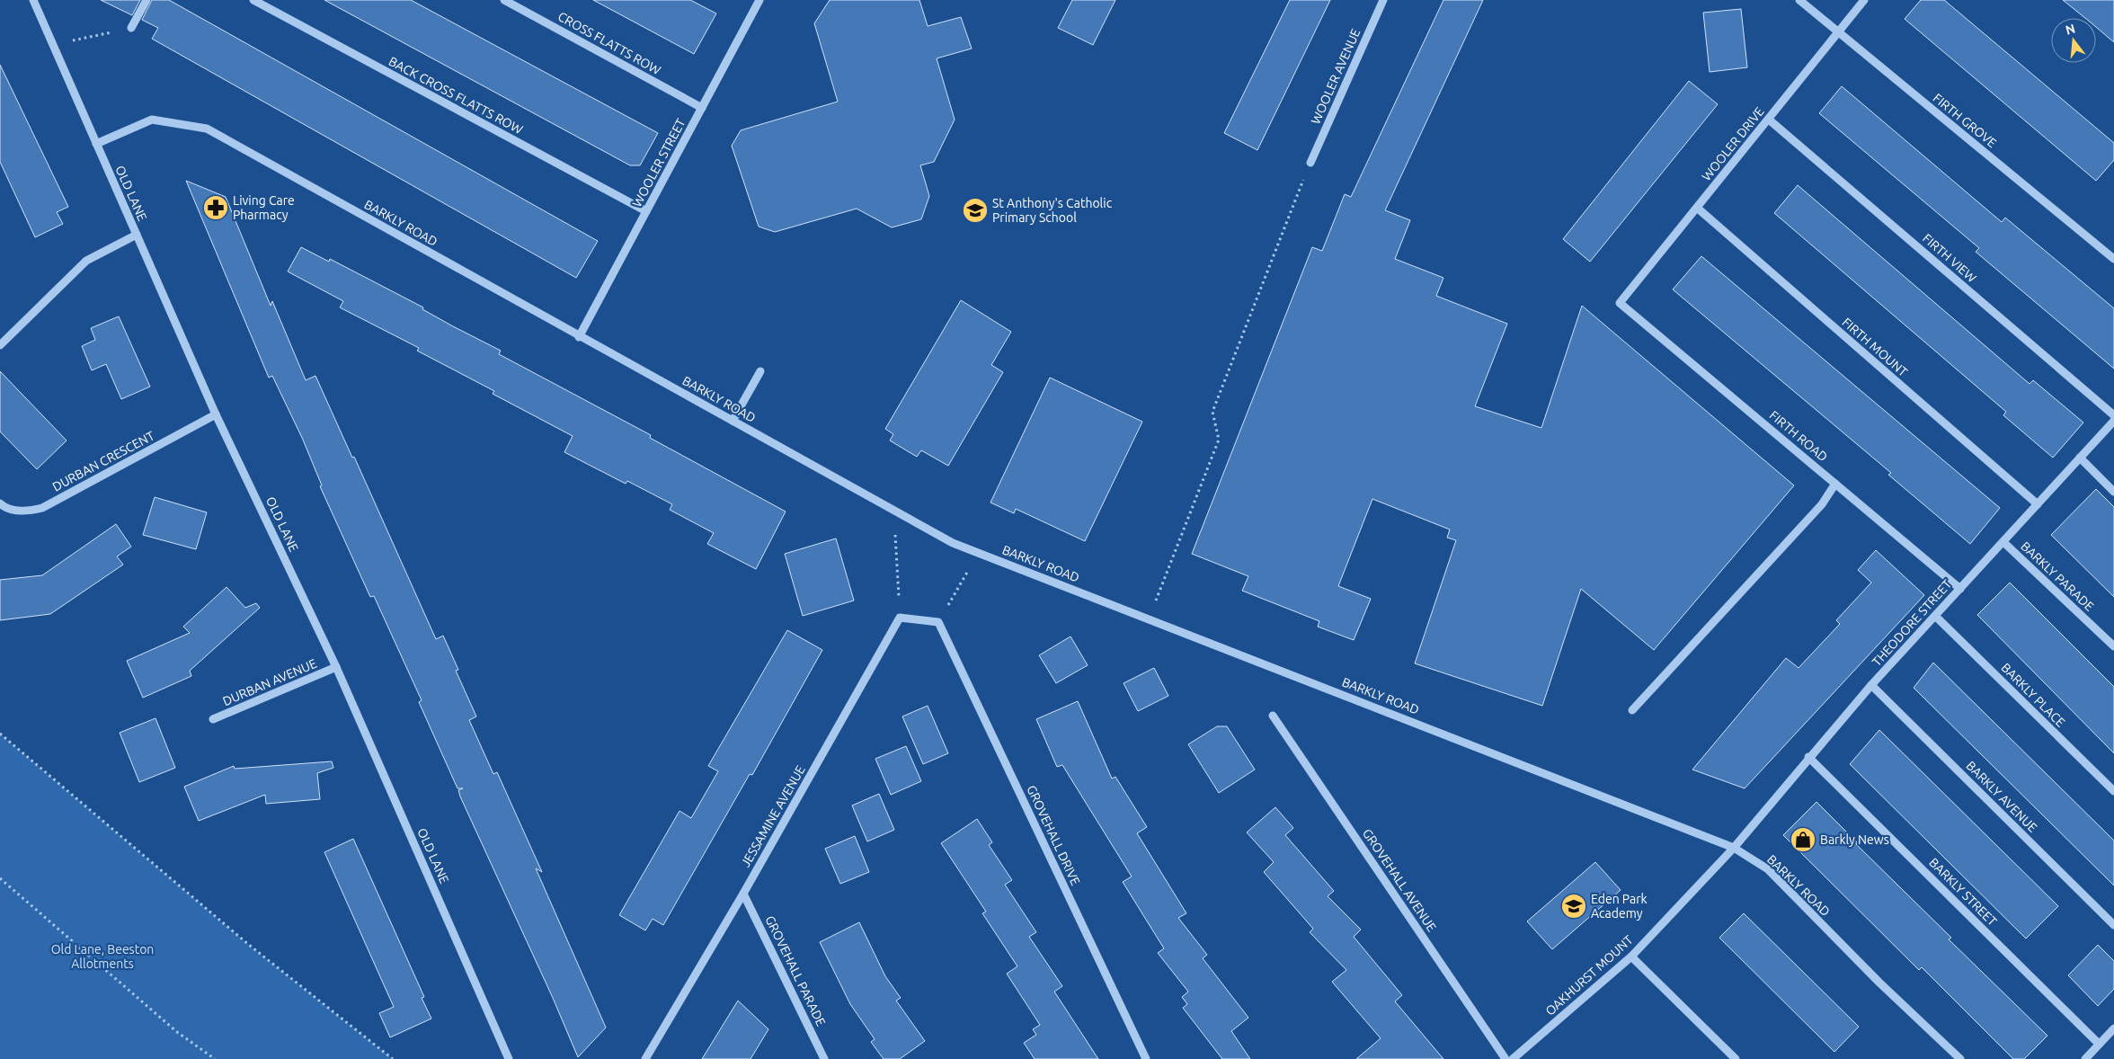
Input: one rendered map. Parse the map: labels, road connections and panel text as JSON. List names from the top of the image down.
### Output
{
  "streets": {
    "street": [
      "CROSS FLATTS ROW",
      "WOOLER AVENUE",
      "BACK CROSS FLATTS ROW",
      "FIRTH GROVE",
      "WOOLER DRIVE",
      "WOOLER STREET",
      "OLD LANE",
      "BARKLY ROAD",
      "FIRTH VIEW",
      "FIRTH MOUNT",
      "FIRTH ROAD",
      "DURBAN CRESCENT",
      "BARKLY PARADE",
      "THEODORE STREET",
      "DURBAN AVENUE",
      "BARKLY PLACE",
      "BARKLY AVENUE",
      "JESSAMINE AVENUE",
      "GROVEHALL DRIVE",
      "GROVEHALL AVENUE",
      "BARKLY STREET",
      "GROVEHALL PARADE",
      "OAKHURST MOUNT"
    ]
  },
  "crossings": [
    ["CROSS FLATTS ROW", "WOOLER STREET"],
    ["BACK CROSS FLATTS ROW", "WOOLER STREET"],
    ["FIRTH GROVE", "WOOLER DRIVE"],
    ["WOOLER DRIVE", "FIRTH VIEW"],
    ["WOOLER DRIVE", "FIRTH MOUNT"],
    ["WOOLER DRIVE", "FIRTH ROAD"],
    ["WOOLER STREET", "BARKLY ROAD"],
    ["OLD LANE", "BARKLY ROAD"],
    ["OLD LANE", "DURBAN CRESCENT"],
    ["OLD LANE", "DURBAN AVENUE"],
    ["BARKLY ROAD", "THEODORE STREET"],
    ["BARKLY ROAD", "OAKHURST MOUNT"],
    ["FIRTH MOUNT", "THEODORE STREET"],
    ["FIRTH ROAD", "THEODORE STREET"],
    ["BARKLY PARADE", "THEODORE STREET"],
    ["THEODORE STREET", "BARKLY PLACE"],
    ["THEODORE STREET", "BARKLY AVENUE"],
    ["THEODORE STREET", "BARKLY STREET"],
    ["THEODORE STREET", "OAKHURST MOUNT"],
    ["JESSAMINE AVENUE", "GROVEHALL PARADE"]
  ],
  "parks": ["Old Lane, Beeston Allotments"],
  "places": {
    "pharmacy": ["Living Care Pharmacy"],
    "school or university": ["St Anthony's Catholic Primary School", "Eden Park Academy"],
    "shop": ["Barkly News"]
  },
  "north": "top"
}
